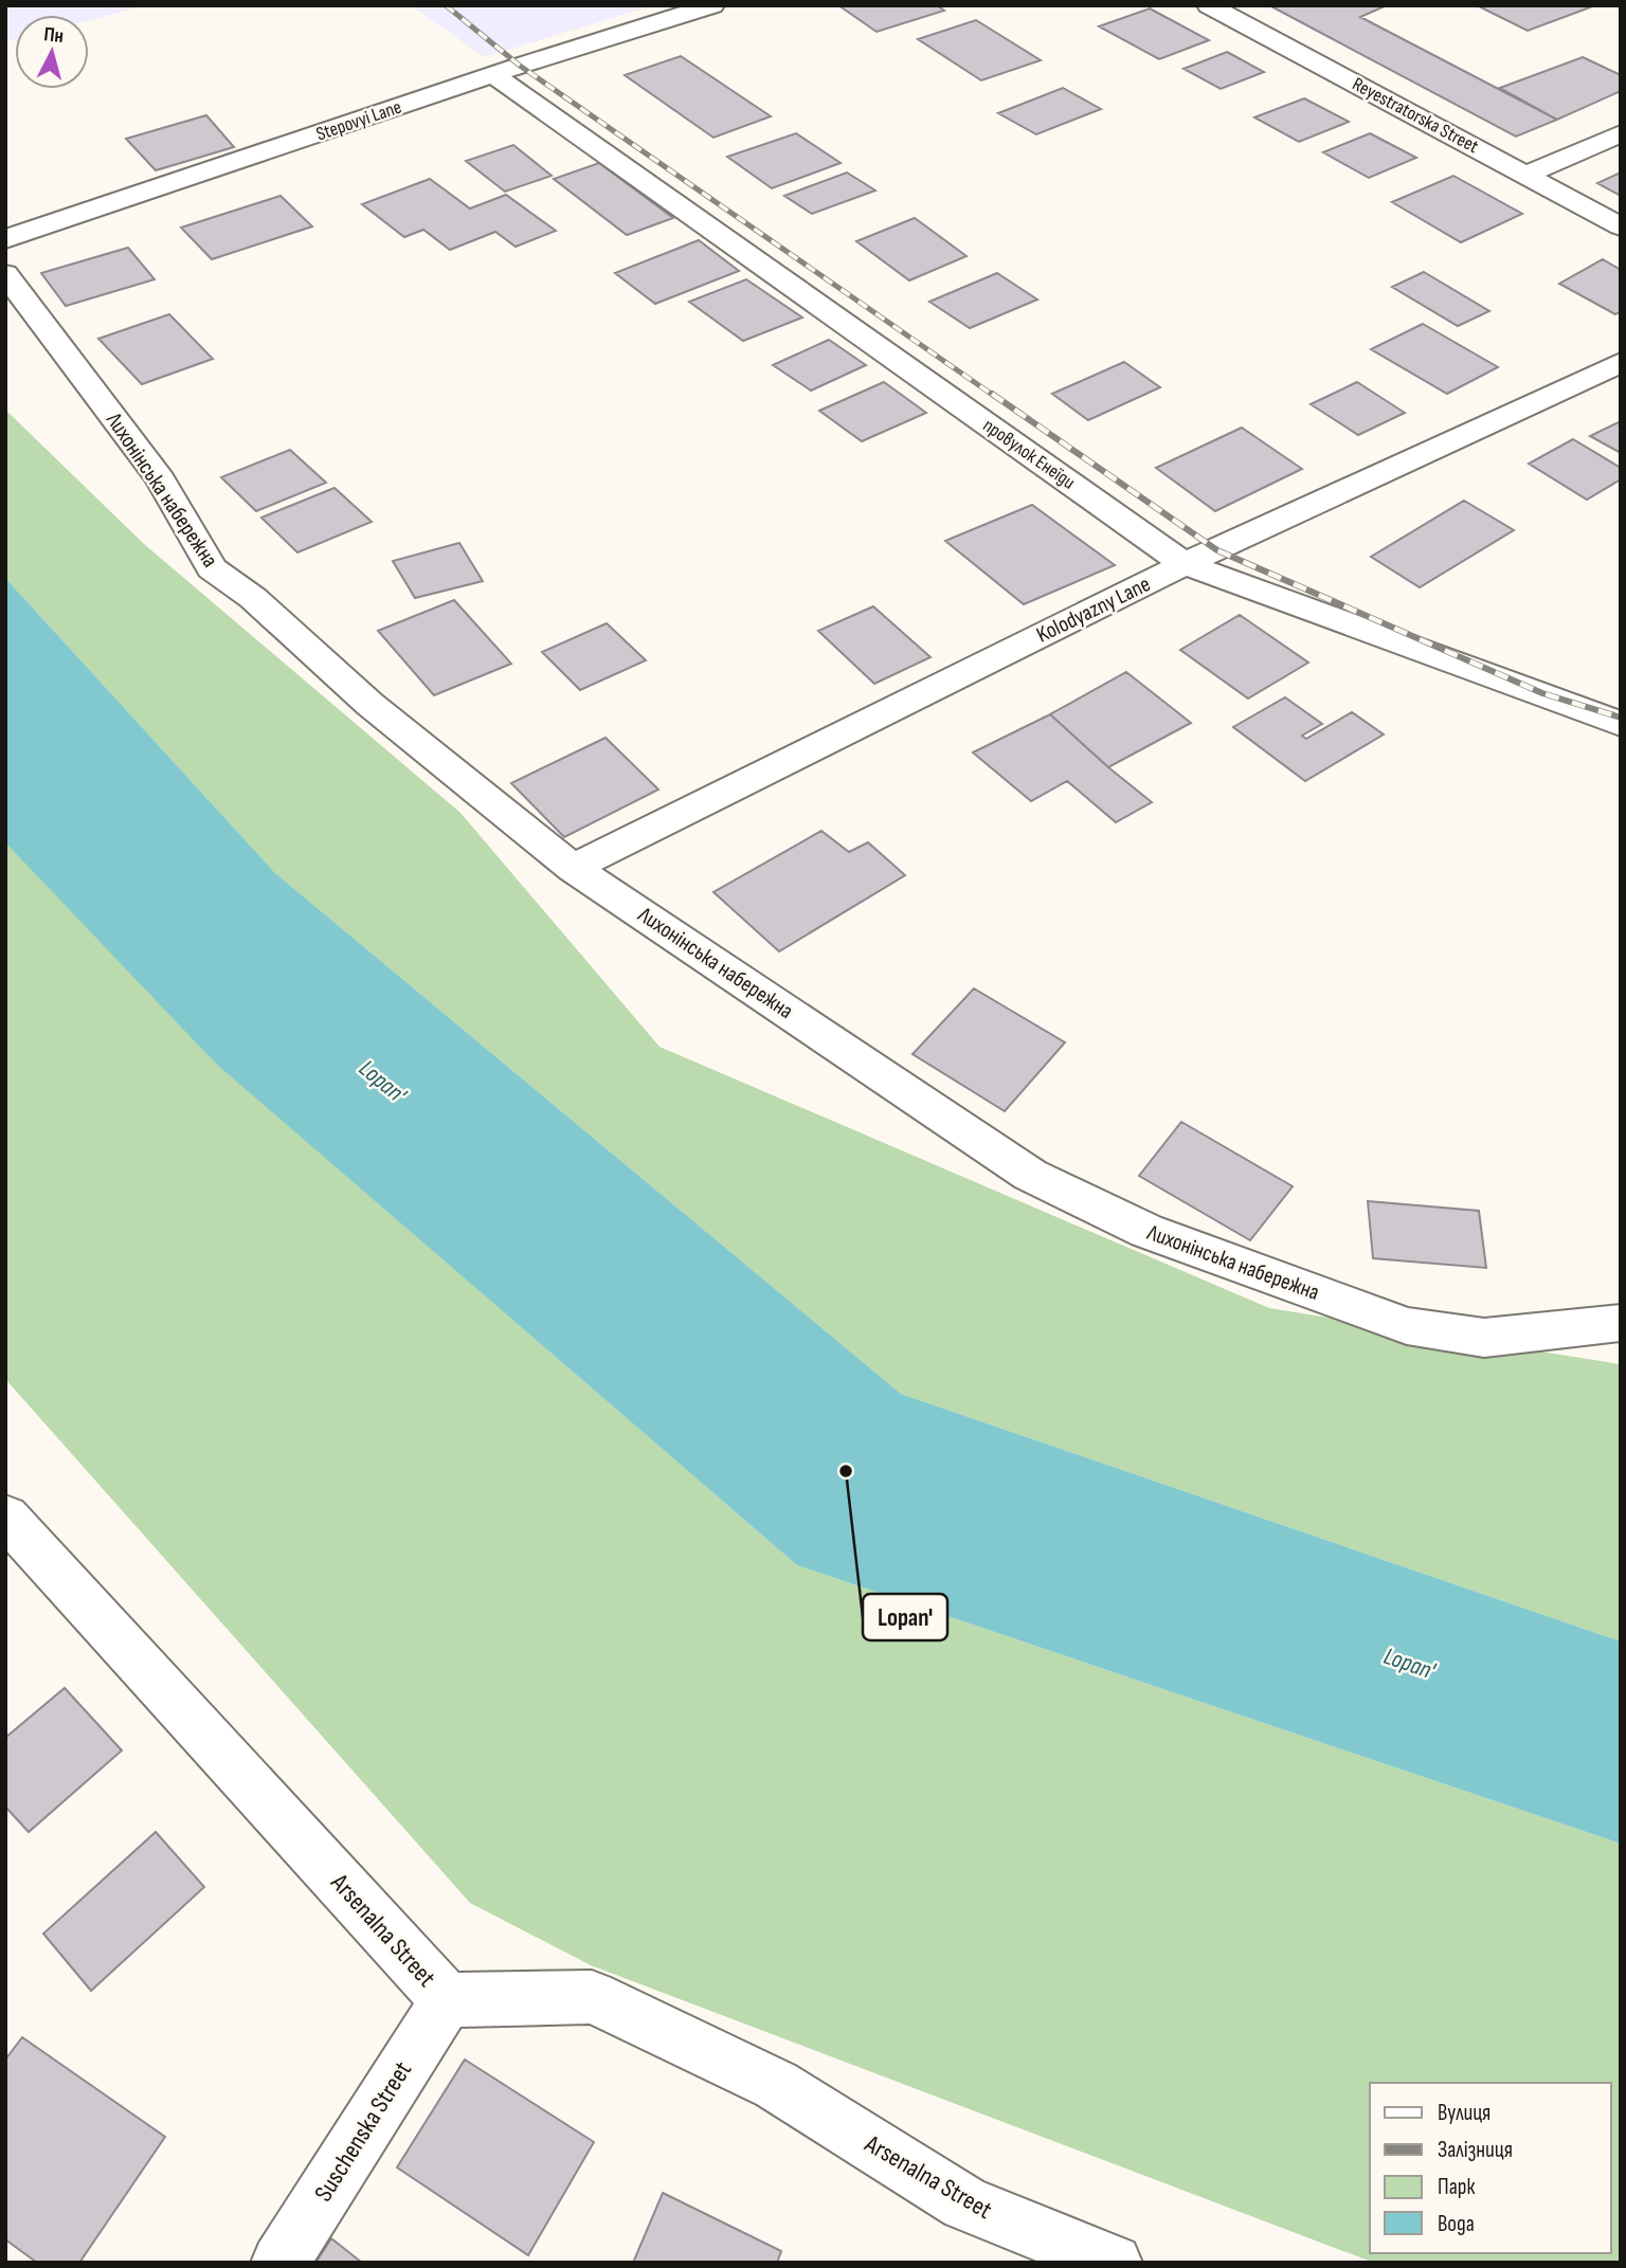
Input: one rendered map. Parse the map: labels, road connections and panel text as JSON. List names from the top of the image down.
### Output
{
  "streets": {
    "street": [
      "Reyestratorska Street",
      "Stepovyi Lane",
      "провулок Енеїди",
      "Лихонінська набережна",
      "Kolodyazny Lane",
      "Arsenalna Street",
      "Suschenska Street"
    ]
  },
  "crossings": [
    ["Stepovyi Lane", "провулок Енеїди"],
    ["провулок Енеїди", "Kolodyazny Lane"],
    ["Лихонінська набережна", "Kolodyazny Lane"],
    ["Arsenalna Street", "Suschenska Street"]
  ],
  "water": ["Lopan'"],
  "places": ["Lopan'"],
  "legend": [
    "Вулиця",
    "Залізниця",
    "Парк",
    "Вода"
  ],
  "north": "top"
}
